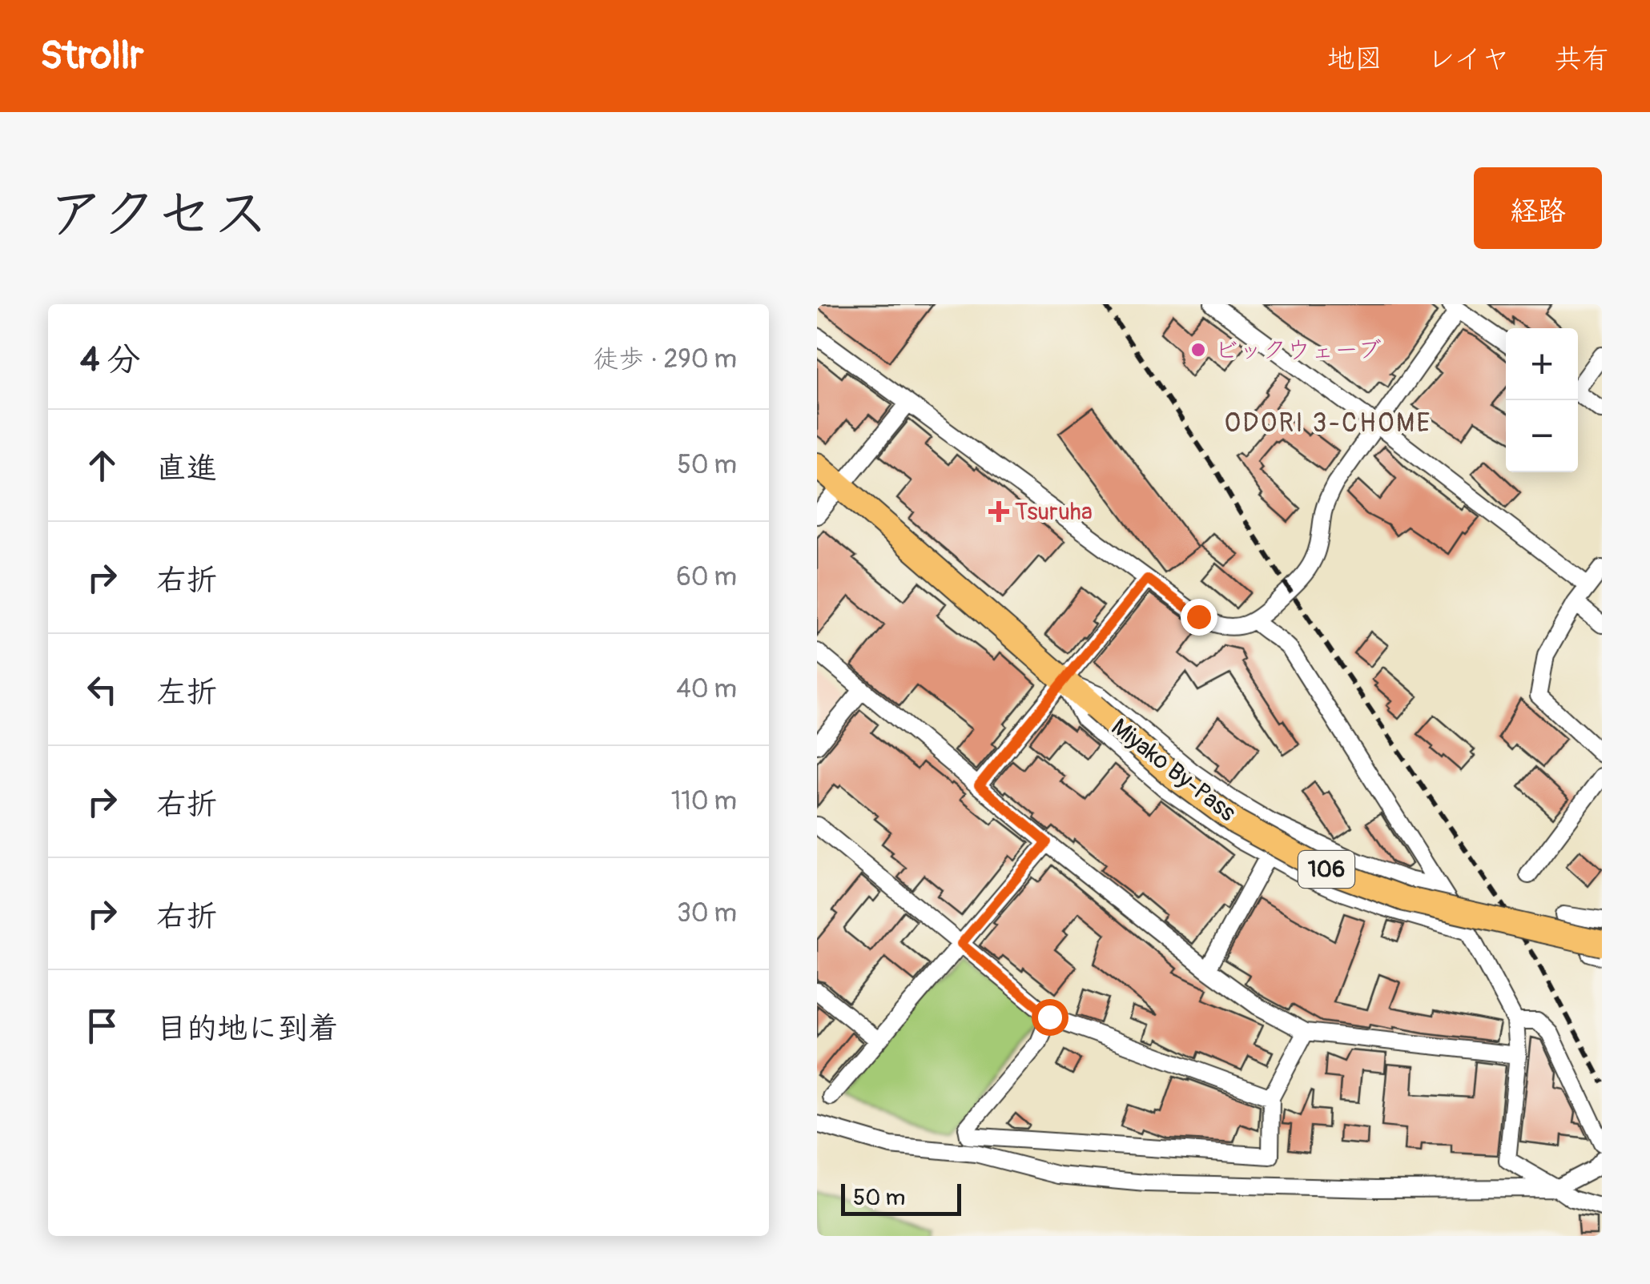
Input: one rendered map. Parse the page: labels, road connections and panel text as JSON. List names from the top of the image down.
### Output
{
  "streets": {
    "highway": ["Miyako By-Pass", "106"]
  },
  "districts": ["ODORI 3-CHOME"],
  "places": {
    "other": ["ビックウェーブ"],
    "health": ["Tsuruha"]
  },
  "scale_bar": "50 m",
  "page": {
    "header": "Strollr",
    "nav": ["地図", "レイヤ", "共有"],
    "title": "アクセス",
    "buttons": "経路",
    "heading": ["4 分", "徒歩 · 290 m"],
    "map_buttons": ["+", "−"],
    "list": [
      ["直進", "50 m"],
      ["右折", "60 m"],
      ["左折", "40 m"],
      ["右折", "110 m"],
      ["右折", "30 m"],
      "目的地に到着"
    ],
    "scale": "50 m"
  }
}
